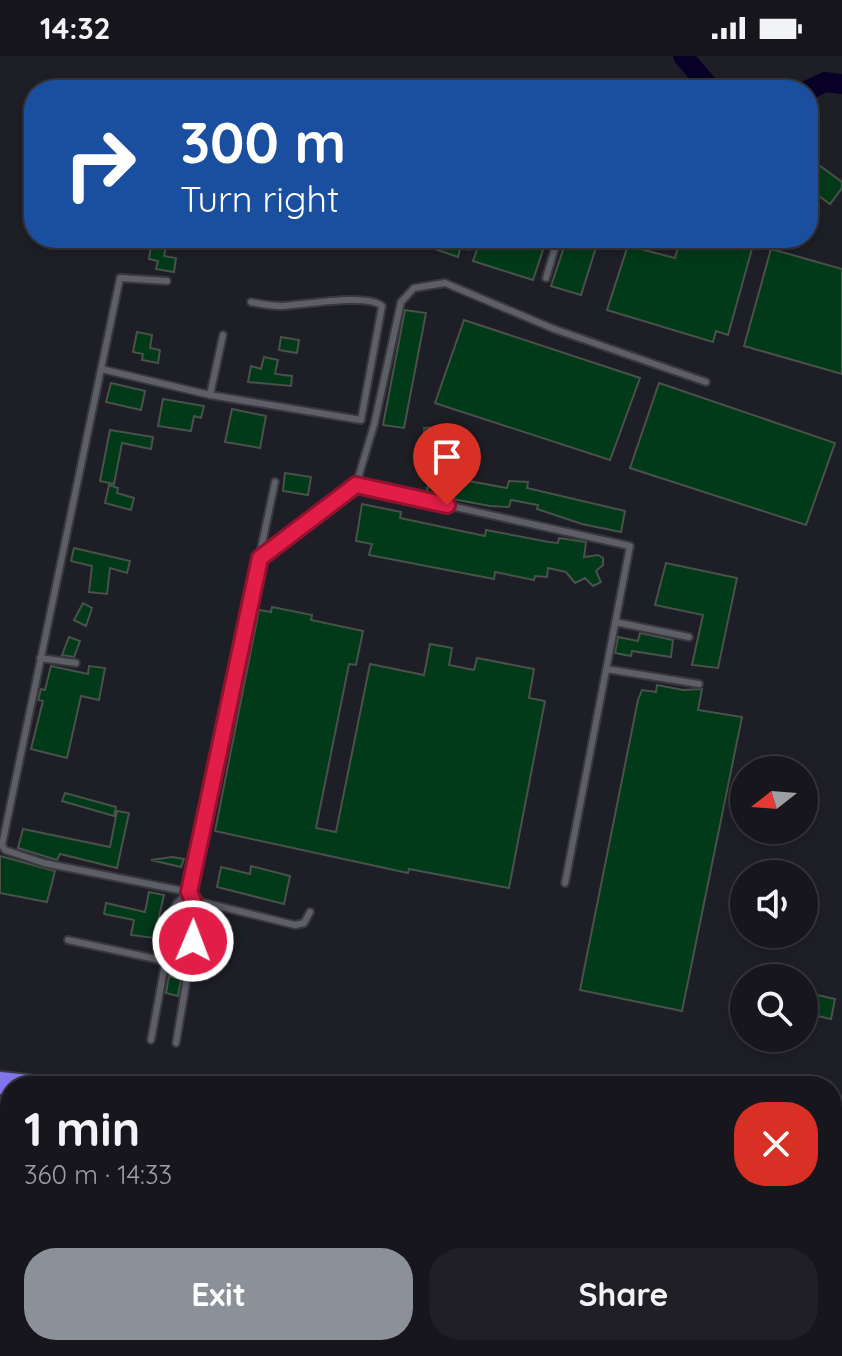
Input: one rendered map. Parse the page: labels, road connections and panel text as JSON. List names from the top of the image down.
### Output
{
  "north": "left",
  "page": {
    "status": "14:32",
    "turn": ["300 m", "Turn right"],
    "heading": ["1 min", "360 m · 14:33"],
    "buttons": ["Exit", "Share"]
  }
}
